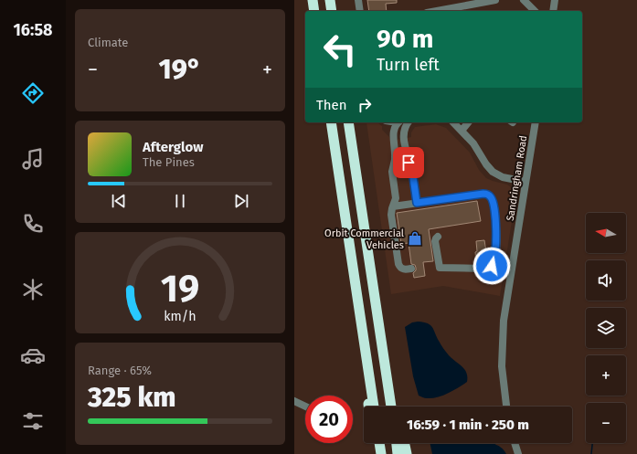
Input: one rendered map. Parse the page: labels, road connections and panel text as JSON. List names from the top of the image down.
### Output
{
  "streets": {
    "street": ["Sandringham Road"]
  },
  "places": {
    "shop": ["Orbit Commercial Vehicles"]
  },
  "north": "left",
  "page": {
    "tabs": "16:58",
    "tile": [
      "Climate",
      ["Range · 65%", "325 km"]
    ],
    "turn": ["90 m", "Turn left"],
    "heat": ["−", "19°", "+"],
    "then": "Then",
    "song": ["Afterglow", "The Pines"],
    "map_buttons": ["+", "−"],
    "limit": "20",
    "trip": "16:59 · 1 min · 250 m",
    "gauge": ["19", "km/h"]
  }
}
